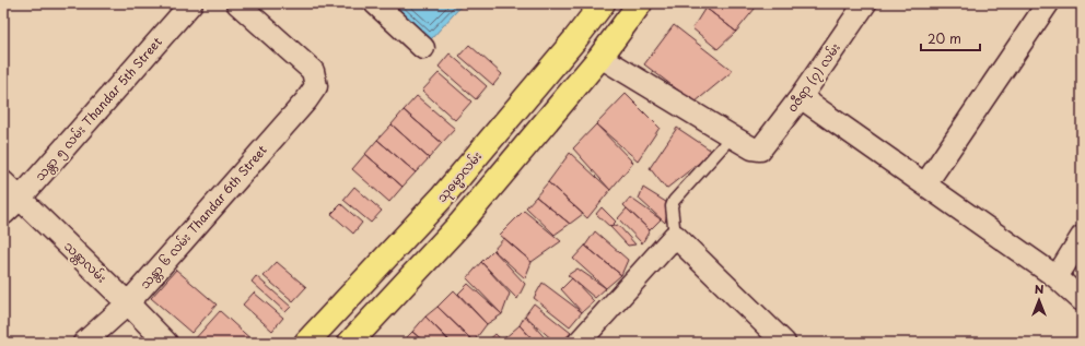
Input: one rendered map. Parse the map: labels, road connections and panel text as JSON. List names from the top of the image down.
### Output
{
  "streets": {
    "main road": ["သုဓမ္မာလမ်း"],
    "street": [
      "၀ဇီရာ (၇) လမ်း",
      "သန္တာ ၅ လမ်း Thandar 5th Street",
      "သန္တာ ၆ လမ်း Thandar 6th Street",
      "သန္တာလမ်း"
    ]
  },
  "crossings": [
    ["သန္တာ ၅ လမ်း Thandar 5th Street", "သန္တာလမ်း"],
    ["သန္တာ ၆ လမ်း Thandar 6th Street", "သန္တာလမ်း"]
  ],
  "scale_bar": "20 m",
  "north": "top"
}
